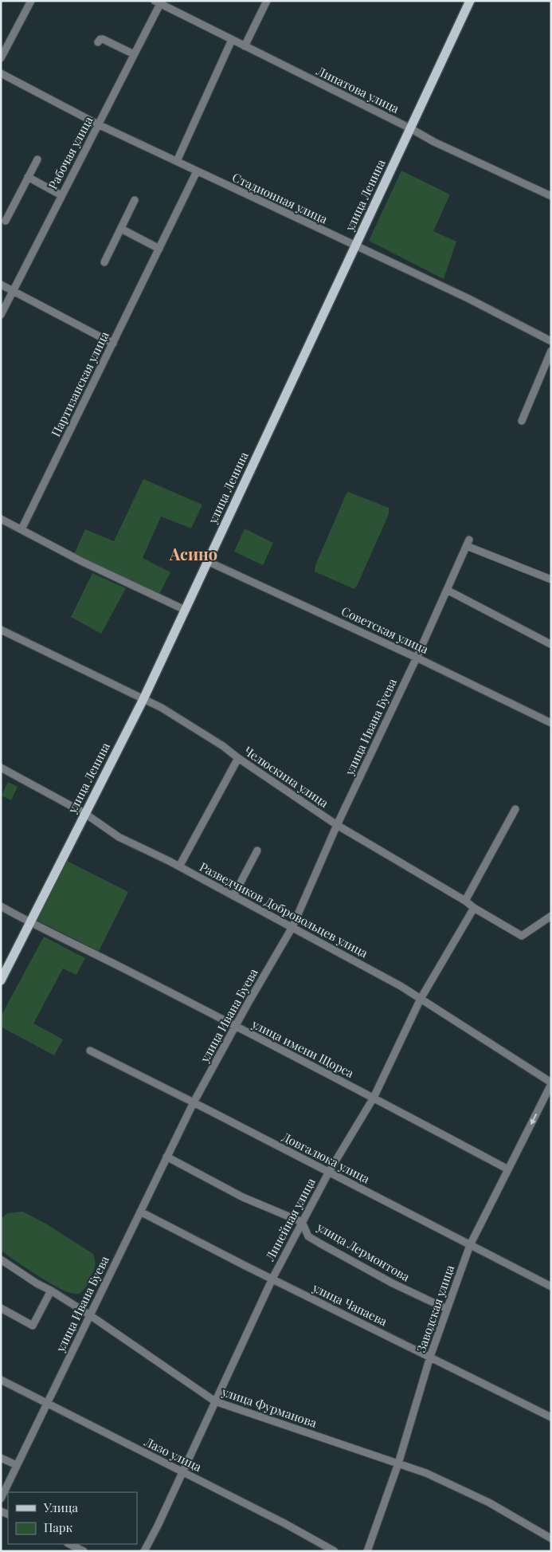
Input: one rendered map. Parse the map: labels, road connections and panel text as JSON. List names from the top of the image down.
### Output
{
  "streets": {
    "main road": ["улица Ленина"],
    "street": [
      "Липатова улица",
      "Рабочая улица",
      "Стадионная улица",
      "Партизанская улица",
      "Советская улица",
      "улица Ивана Буева",
      "Челюскина улица",
      "Разведчиков Добровольцев улица",
      "улица имени Щорса",
      "Довгалюка улица",
      "Линейная улица",
      "улица Лермонтова",
      "улица Чапаева",
      "Заводская улица",
      "улица Фурманова",
      "Лазо улица"
    ]
  },
  "crossings": [
    ["Липатова улица", "Рабочая улица"],
    ["Липатова улица", "улица Ленина"],
    ["Рабочая улица", "Стадионная улица"],
    ["улица Ленина", "Стадионная улица"],
    ["улица Ленина", "Советская улица"],
    ["улица Ленина", "Челюскина улица"],
    ["улица Ленина", "Разведчиков Добровольцев улица"],
    ["улица Ленина", "улица имени Щорса"],
    ["Стадионная улица", "Партизанская улица"],
    ["Советская улица", "улица Ивана Буева"],
    ["улица Ивана Буева", "Челюскина улица"],
    ["улица Ивана Буева", "Разведчиков Добровольцев улица"],
    ["улица Ивана Буева", "улица имени Щорса"],
    ["улица Ивана Буева", "Довгалюка улица"],
    ["улица Ивана Буева", "улица Лермонтова"],
    ["улица Ивана Буева", "улица Чапаева"],
    ["улица Ивана Буева", "улица Фурманова"],
    ["улица Ивана Буева", "Лазо улица"],
    ["Челюскина улица", "Линейная улица"],
    ["Разведчиков Добровольцев улица", "Линейная улица"],
    ["Разведчиков Добровольцев улица", "Заводская улица"],
    ["улица имени Щорса", "Линейная улица"],
    ["улица имени Щорса", "Заводская улица"],
    ["Довгалюка улица", "Линейная улица"],
    ["Довгалюка улица", "Заводская улица"],
    ["Линейная улица", "улица Лермонтова"],
    ["Линейная улица", "улица Чапаева"],
    ["Линейная улица", "улица Фурманова"],
    ["Линейная улица", "Лазо улица"],
    ["улица Лермонтова", "Заводская улица"],
    ["улица Чапаева", "Заводская улица"],
    ["Заводская улица", "улица Фурманова"]
  ],
  "districts": ["Асино"],
  "legend": ["Улица", "Парк"]
}
